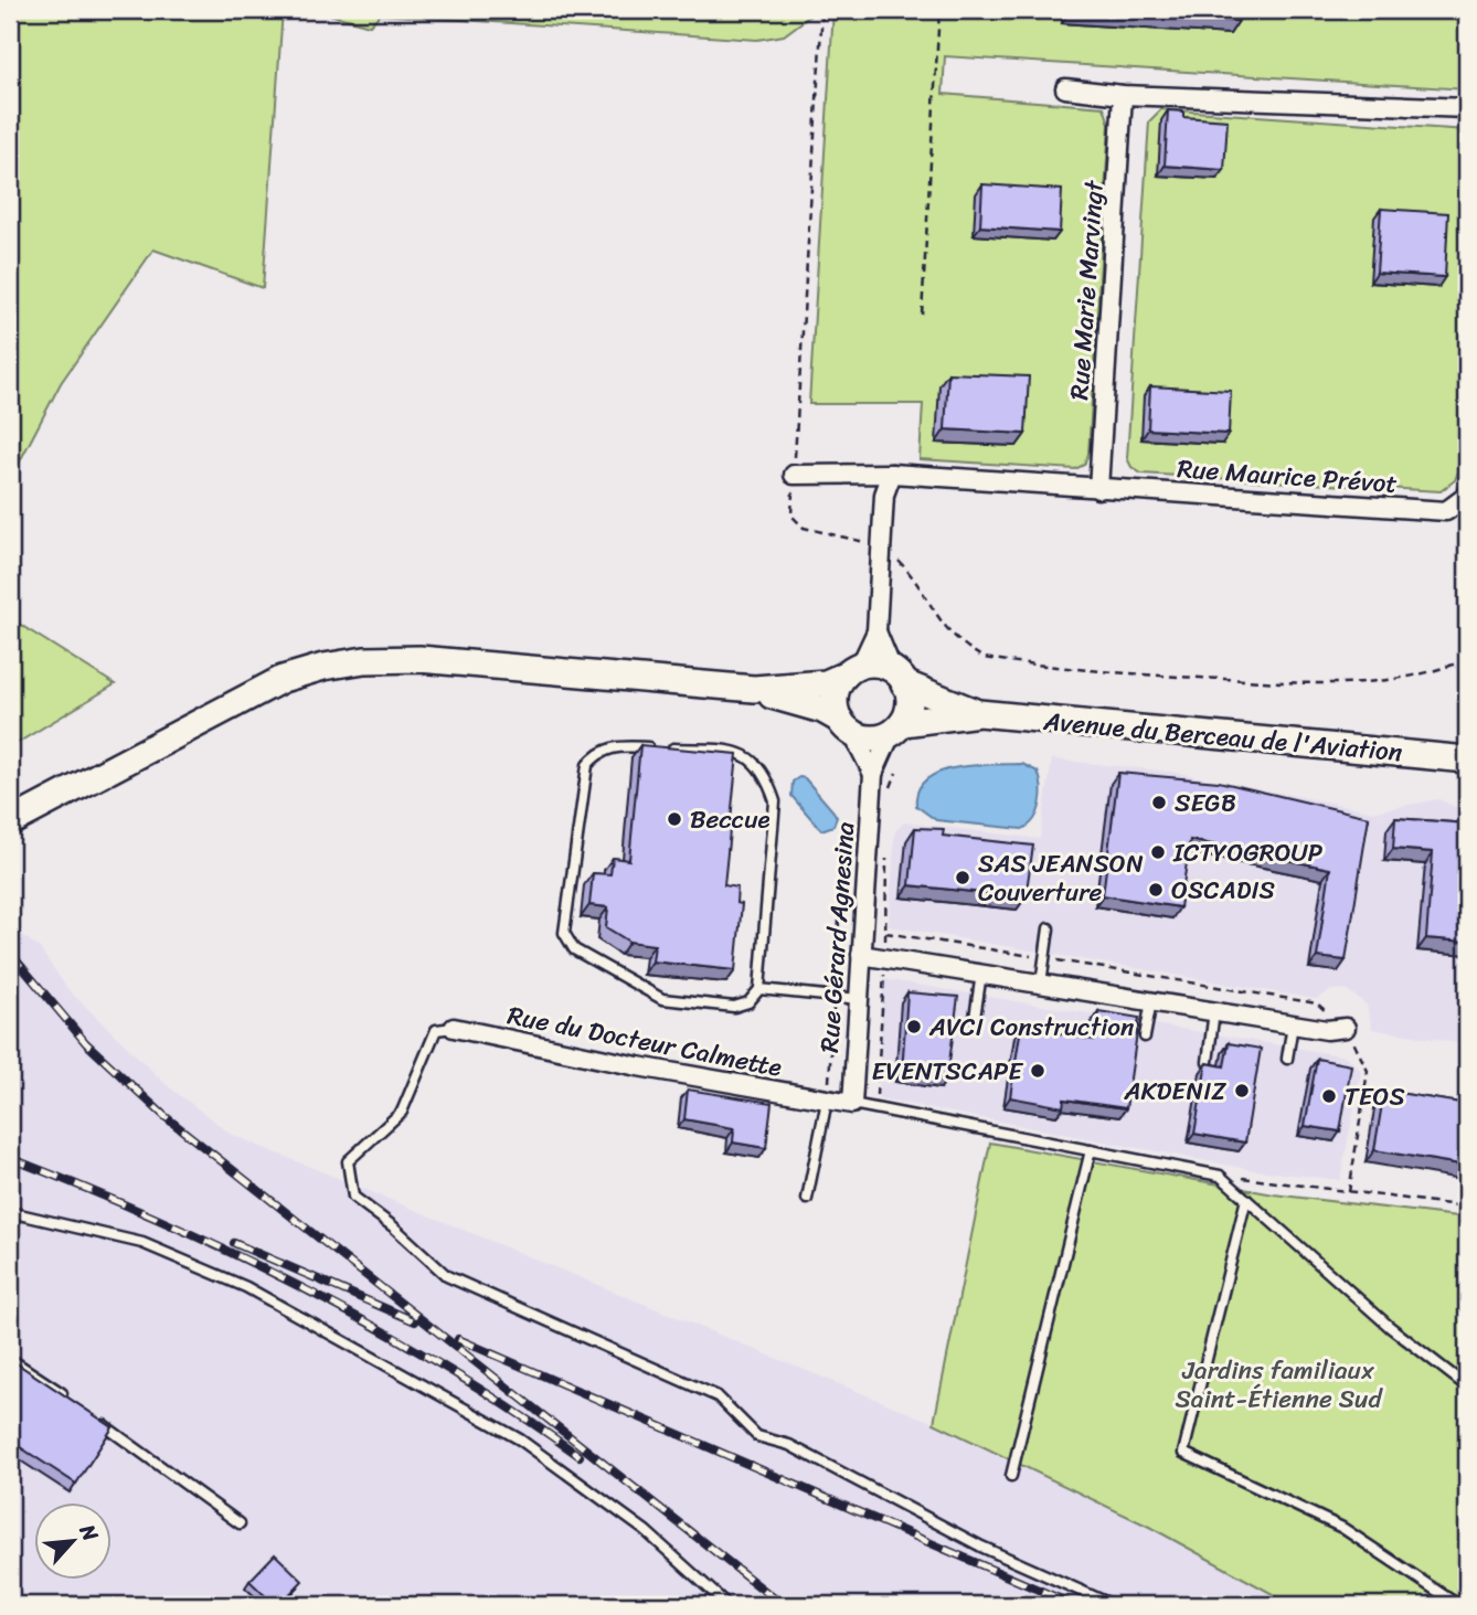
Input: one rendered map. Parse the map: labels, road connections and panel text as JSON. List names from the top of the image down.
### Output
{
  "streets": {
    "street": [
      "Rue Marie Marvingt",
      "Rue Maurice Prévot",
      "Avenue du Berceau de l'Aviation",
      "Rue Gérard Agnesina",
      "Rue du Docteur Calmette"
    ]
  },
  "crossings": [
    ["Rue Marie Marvingt", "Rue Maurice Prévot"],
    ["Avenue du Berceau de l'Aviation", "Rue Gérard Agnesina"],
    ["Rue Gérard Agnesina", "Rue du Docteur Calmette"]
  ],
  "parks": ["Jardins familiaux Saint-Étienne Sud"],
  "places": [
    "SEGB",
    "Beccue",
    "ICTYOGROUP",
    "SAS JEANSON Couverture",
    "OSCADIS",
    "AVCI Construction",
    "EVENTSCAPE",
    "AKDENIZ",
    "TEOS"
  ],
  "north": "top right"
}
